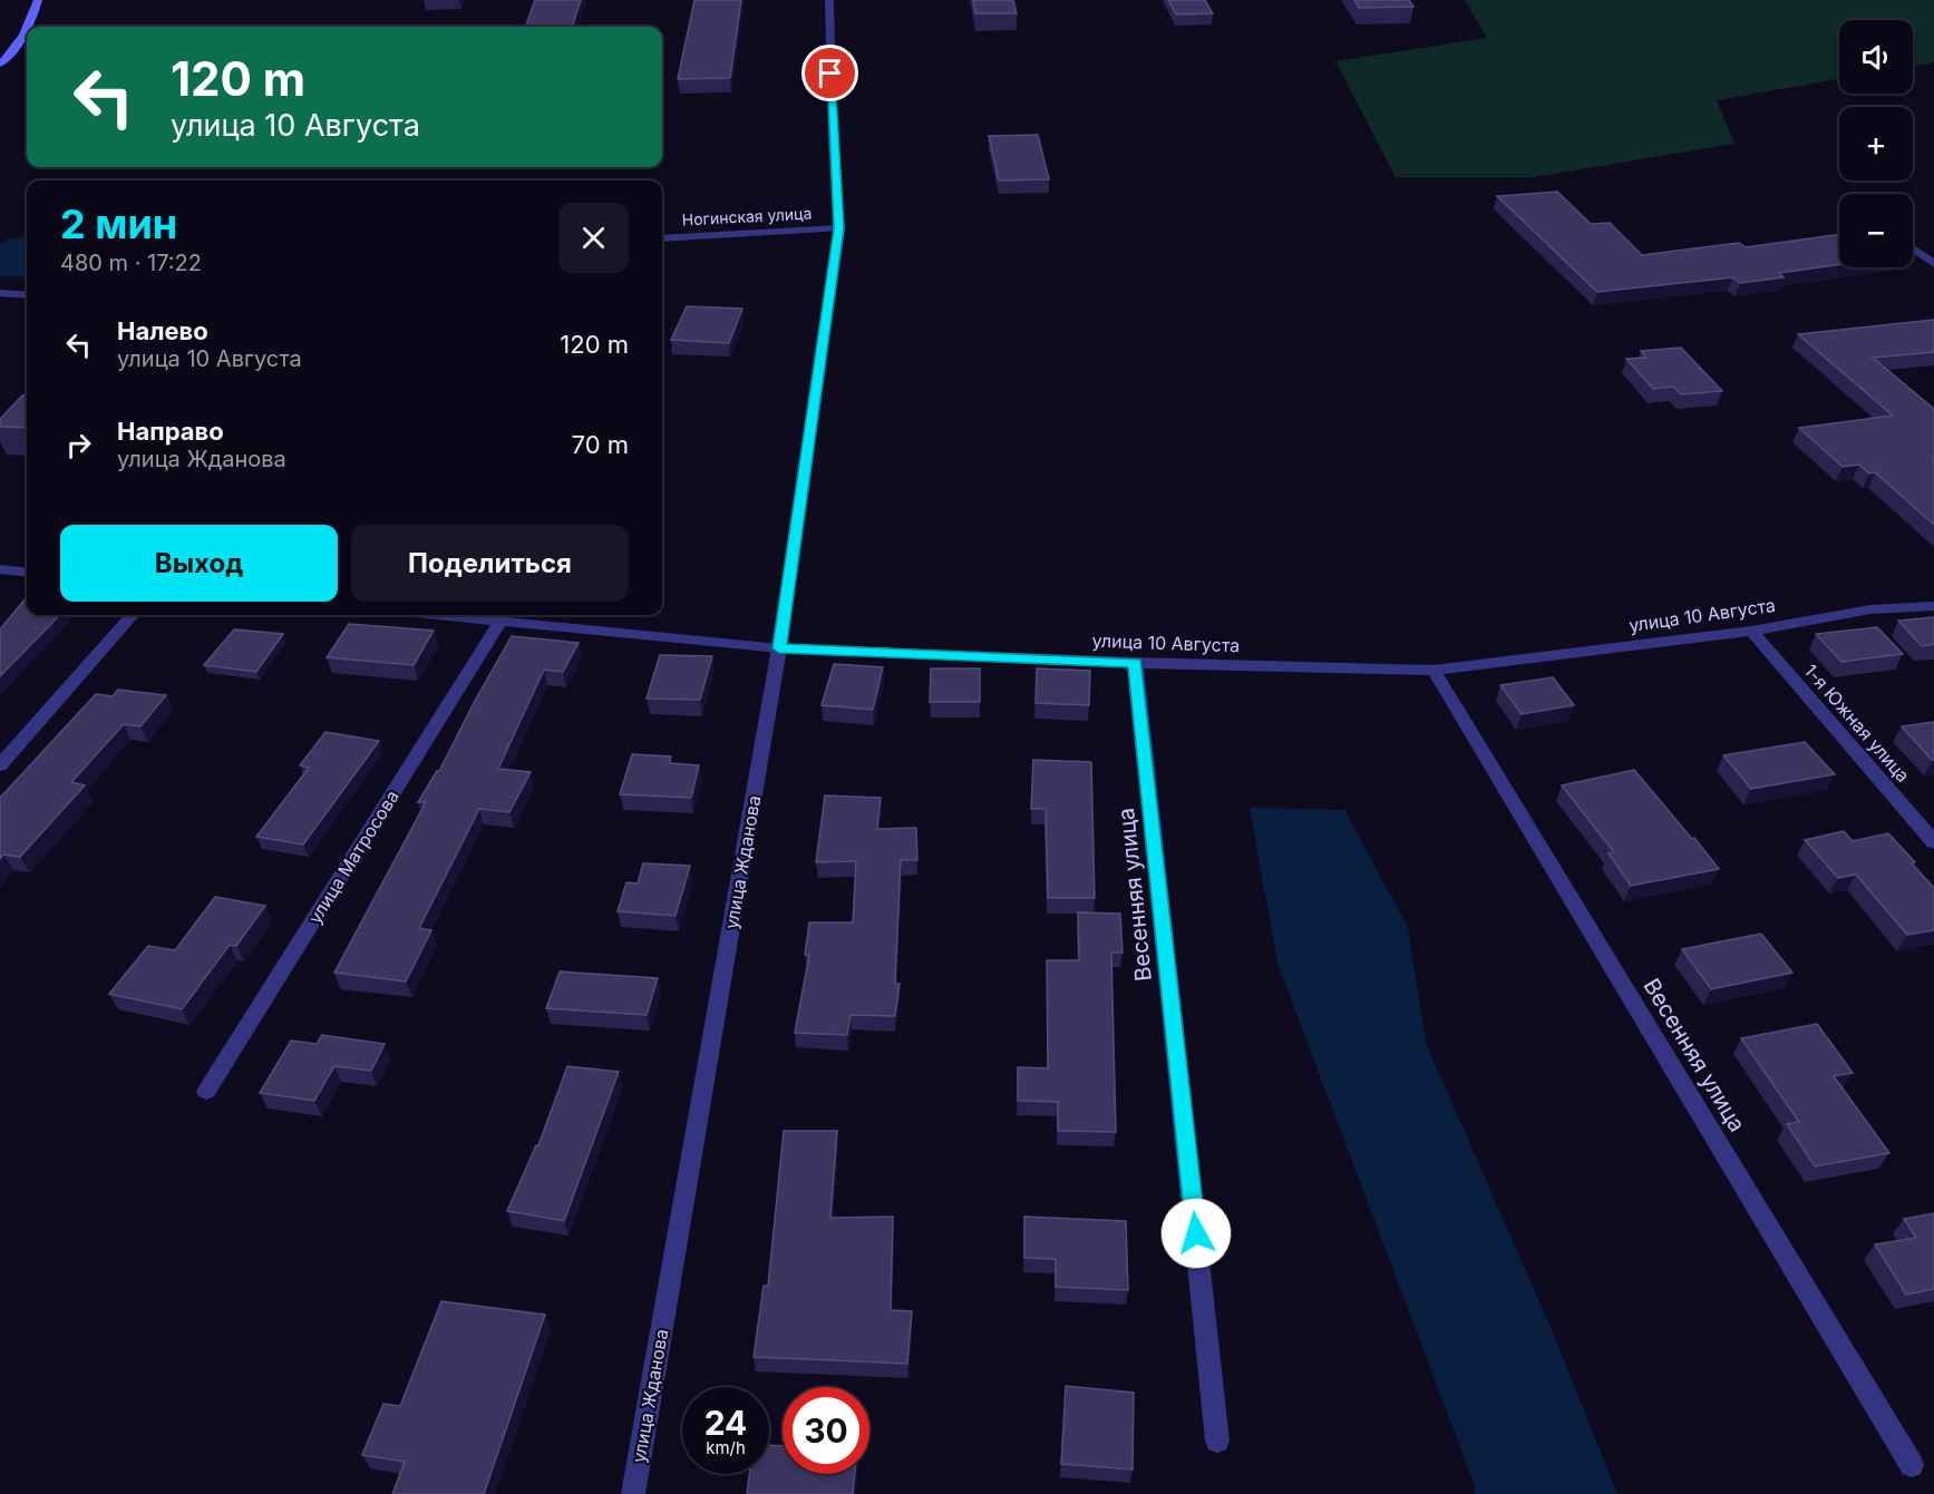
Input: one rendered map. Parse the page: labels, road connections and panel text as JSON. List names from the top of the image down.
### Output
{
  "streets": {
    "street": [
      "Ногинская улица",
      "улица 10 Августа",
      "1-я Южная улица",
      "улица Матросова",
      "улица Жданова",
      "Весенняя улица"
    ]
  },
  "crossings": [
    ["Ногинская улица", "улица Жданова"],
    ["улица 10 Августа", "1-я Южная улица"],
    ["улица 10 Августа", "улица Матросова"],
    ["улица 10 Августа", "улица Жданова"],
    ["улица 10 Августа", "Весенняя улица"]
  ],
  "page": {
    "map_buttons": ["+", "−"],
    "turn": ["120 m", "улица 10 Августа"],
    "heading": ["2 мин", "480 m · 17:22"],
    "list": [
      {
        "name": "Налево",
        "note": "улица 10 Августа",
        "value": "120 m"
      },
      {
        "name": "Направо",
        "note": "улица Жданова",
        "value": "70 m"
      }
    ],
    "buttons": ["Выход", "Поделиться"],
    "speed": "24 km/h",
    "limit": "30"
  }
}
